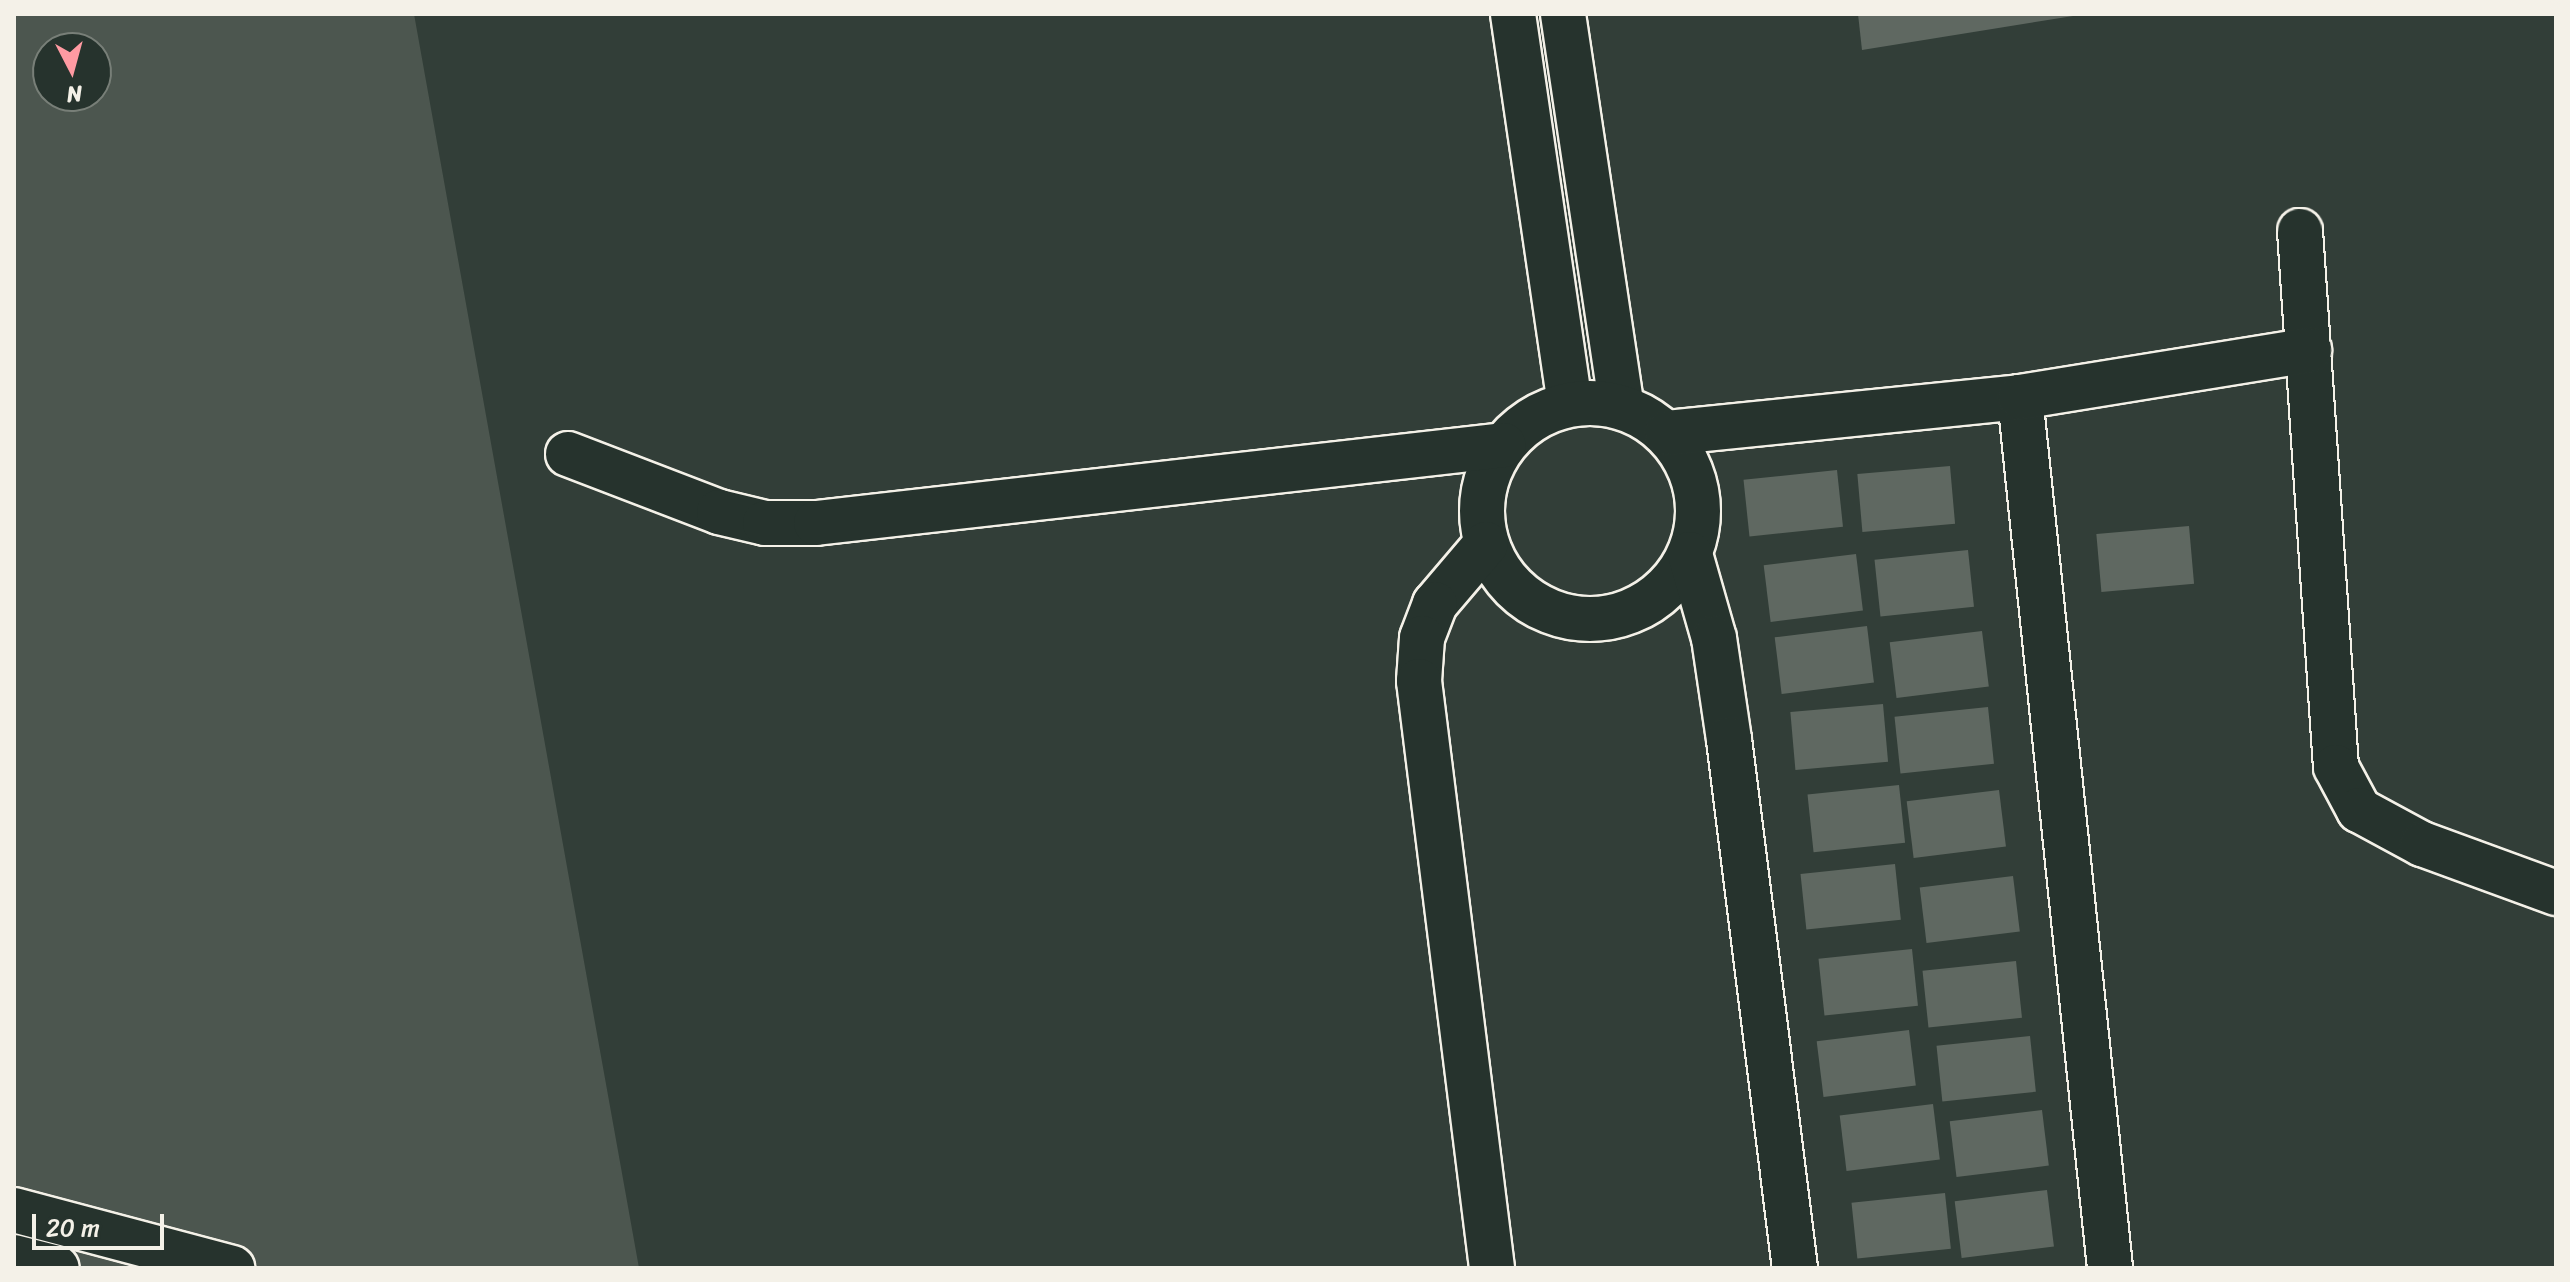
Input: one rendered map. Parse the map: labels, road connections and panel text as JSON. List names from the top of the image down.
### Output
{
  "scale_bar": "20 m",
  "north": "bottom"
}
